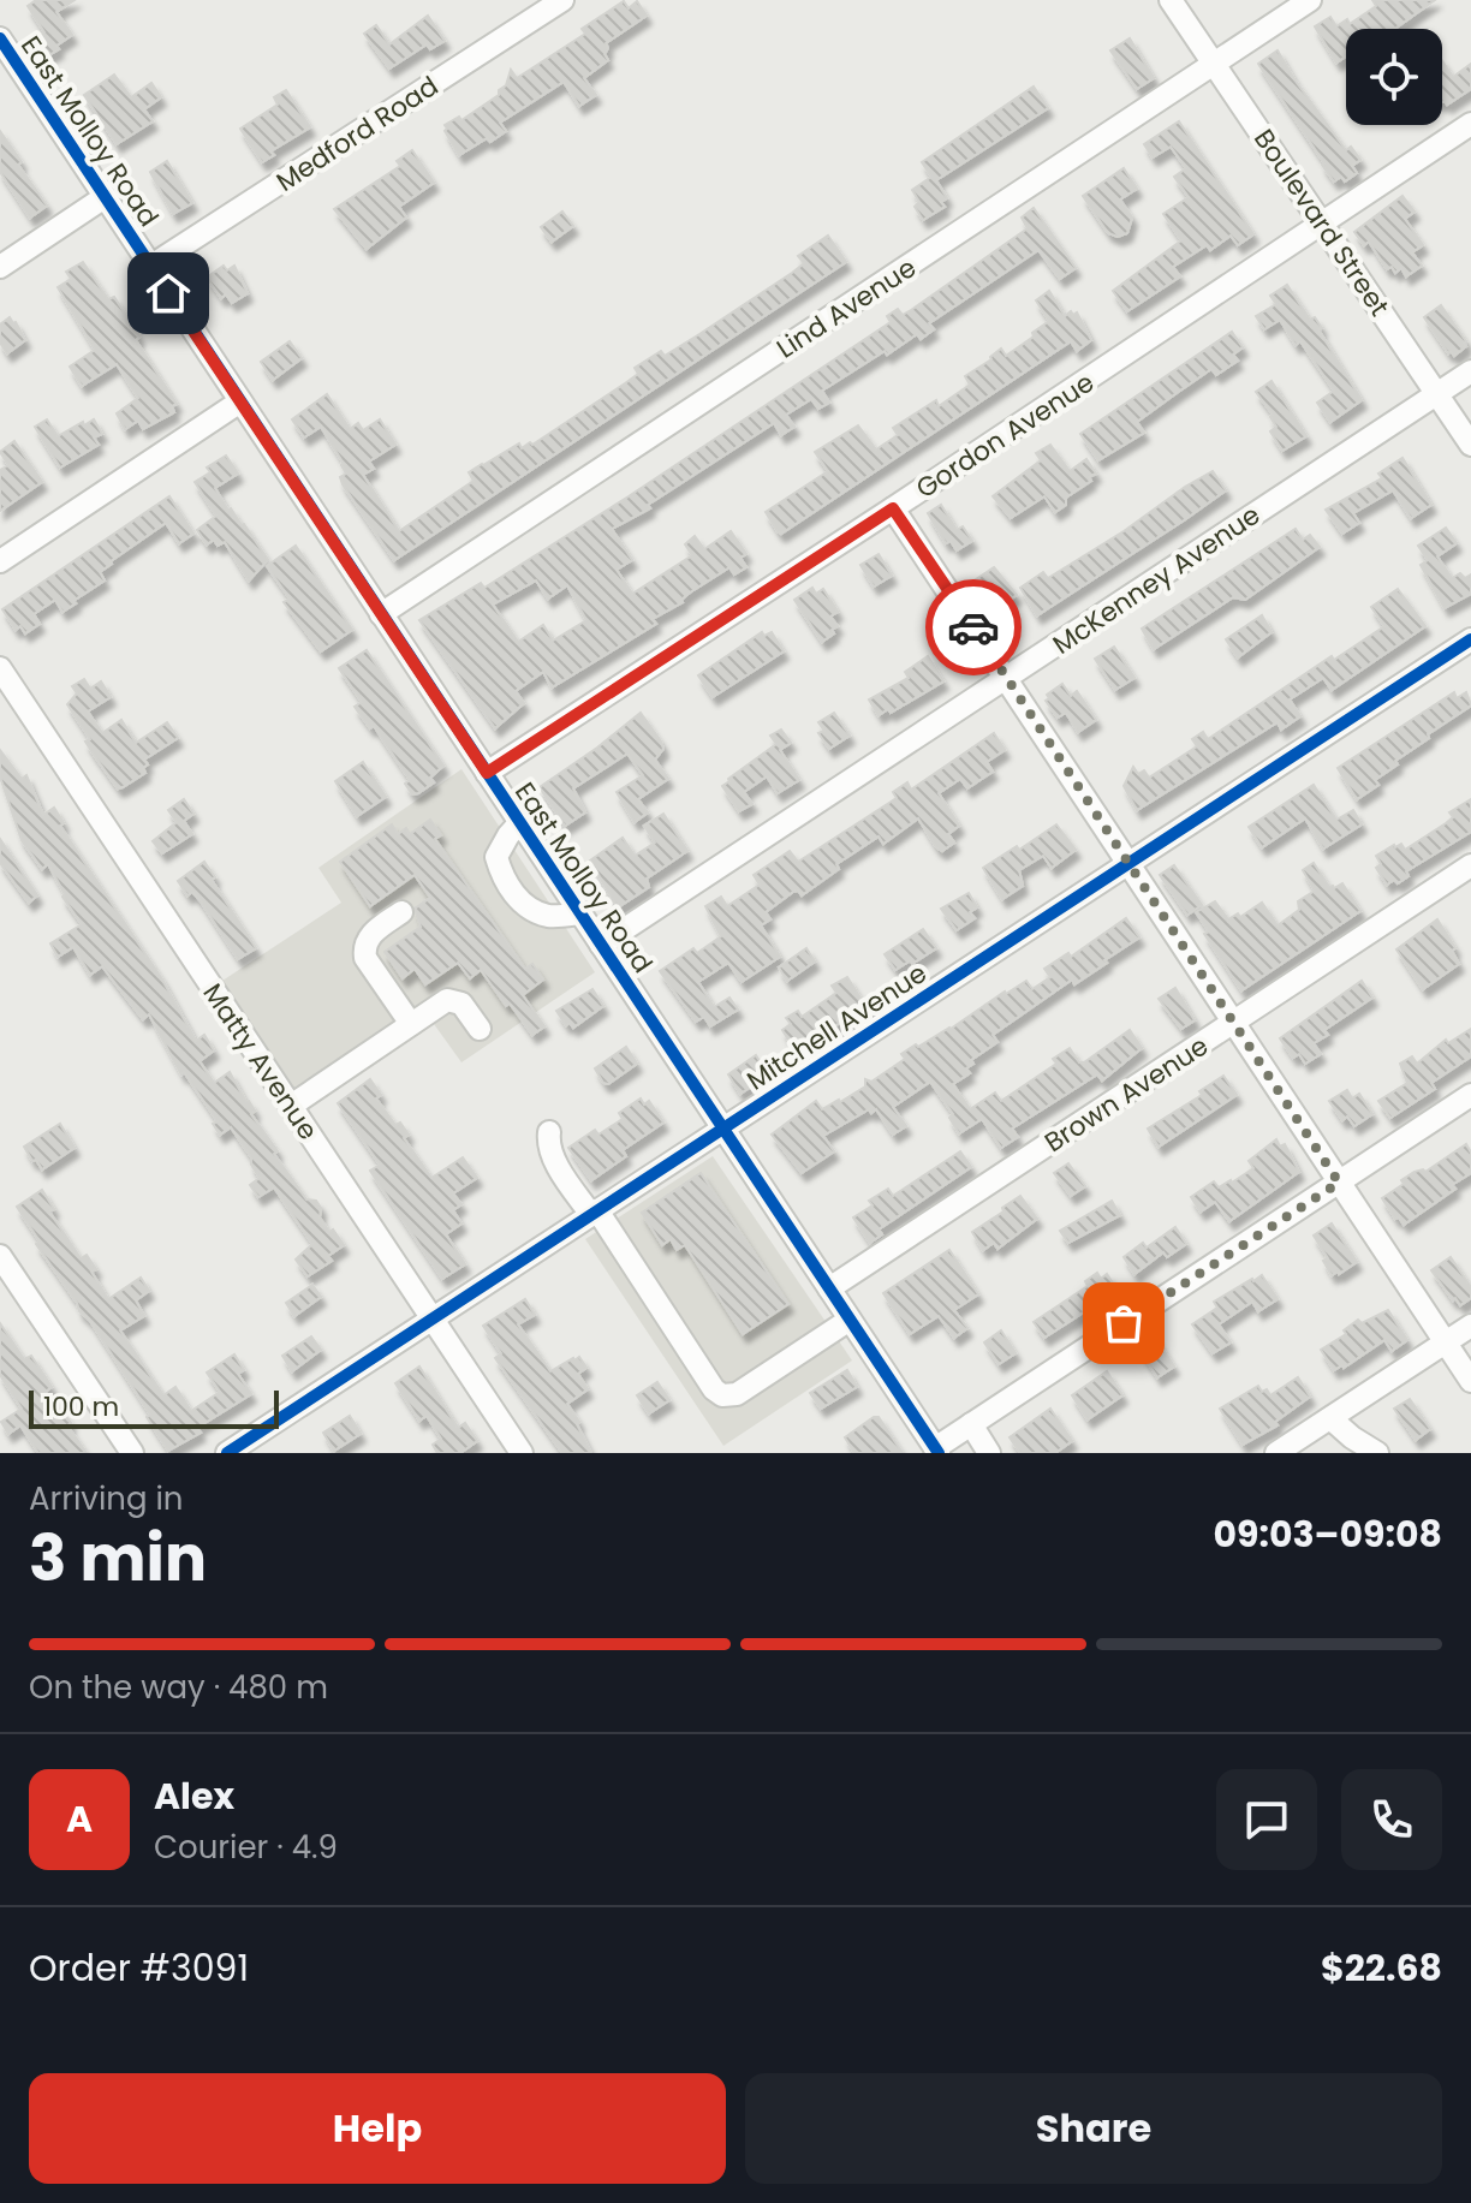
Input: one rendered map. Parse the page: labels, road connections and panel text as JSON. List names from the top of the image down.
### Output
{
  "streets": {
    "street": [
      "East Molloy Road",
      "Medford Road",
      "Boulevard Street",
      "Lind Avenue",
      "Gordon Avenue",
      "McKenney Avenue",
      "Mitchell Avenue",
      "Matty Avenue",
      "Brown Avenue"
    ]
  },
  "crossings": [
    ["East Molloy Road", "Medford Road"],
    ["East Molloy Road", "Lind Avenue"],
    ["East Molloy Road", "Gordon Avenue"],
    ["East Molloy Road", "McKenney Avenue"],
    ["East Molloy Road", "Mitchell Avenue"],
    ["East Molloy Road", "Brown Avenue"],
    ["Boulevard Street", "Lind Avenue"],
    ["Boulevard Street", "Gordon Avenue"],
    ["Boulevard Street", "McKenney Avenue"],
    ["Mitchell Avenue", "Matty Avenue"]
  ],
  "scale_bar": "100 m",
  "page": {
    "scale": "100 m",
    "heading": ["3 min", "Arriving in", "09:03–09:08"],
    "panel": [
      "Alex",
      "Courier · 4.9",
      "Order #3091",
      "$22.68"
    ],
    "bar": "On the way · 480 m",
    "round": "A",
    "buttons": ["Help", "Share"]
  }
}
